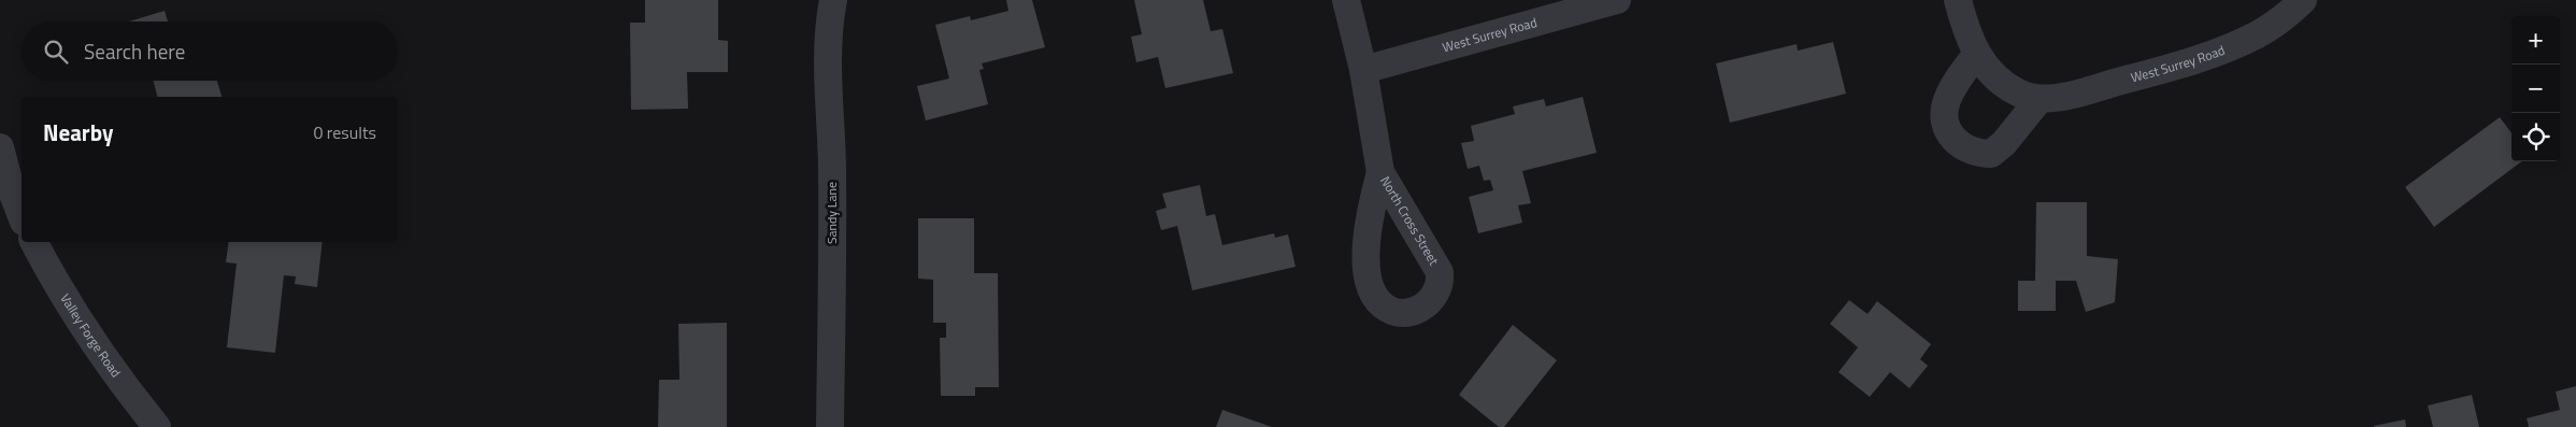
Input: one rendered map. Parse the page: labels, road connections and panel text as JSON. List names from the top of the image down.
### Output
{
  "streets": {
    "street": [
      "West Surrey Road",
      "Sandy Lane",
      "North Cross Street",
      "Valley Forge Road"
    ]
  },
  "crossings": [
    ["West Surrey Road", "North Cross Street"]
  ],
  "page": {
    "map_buttons": ["+", "−"],
    "search": "Search here",
    "heading": ["Nearby", "0 results"]
  }
}
